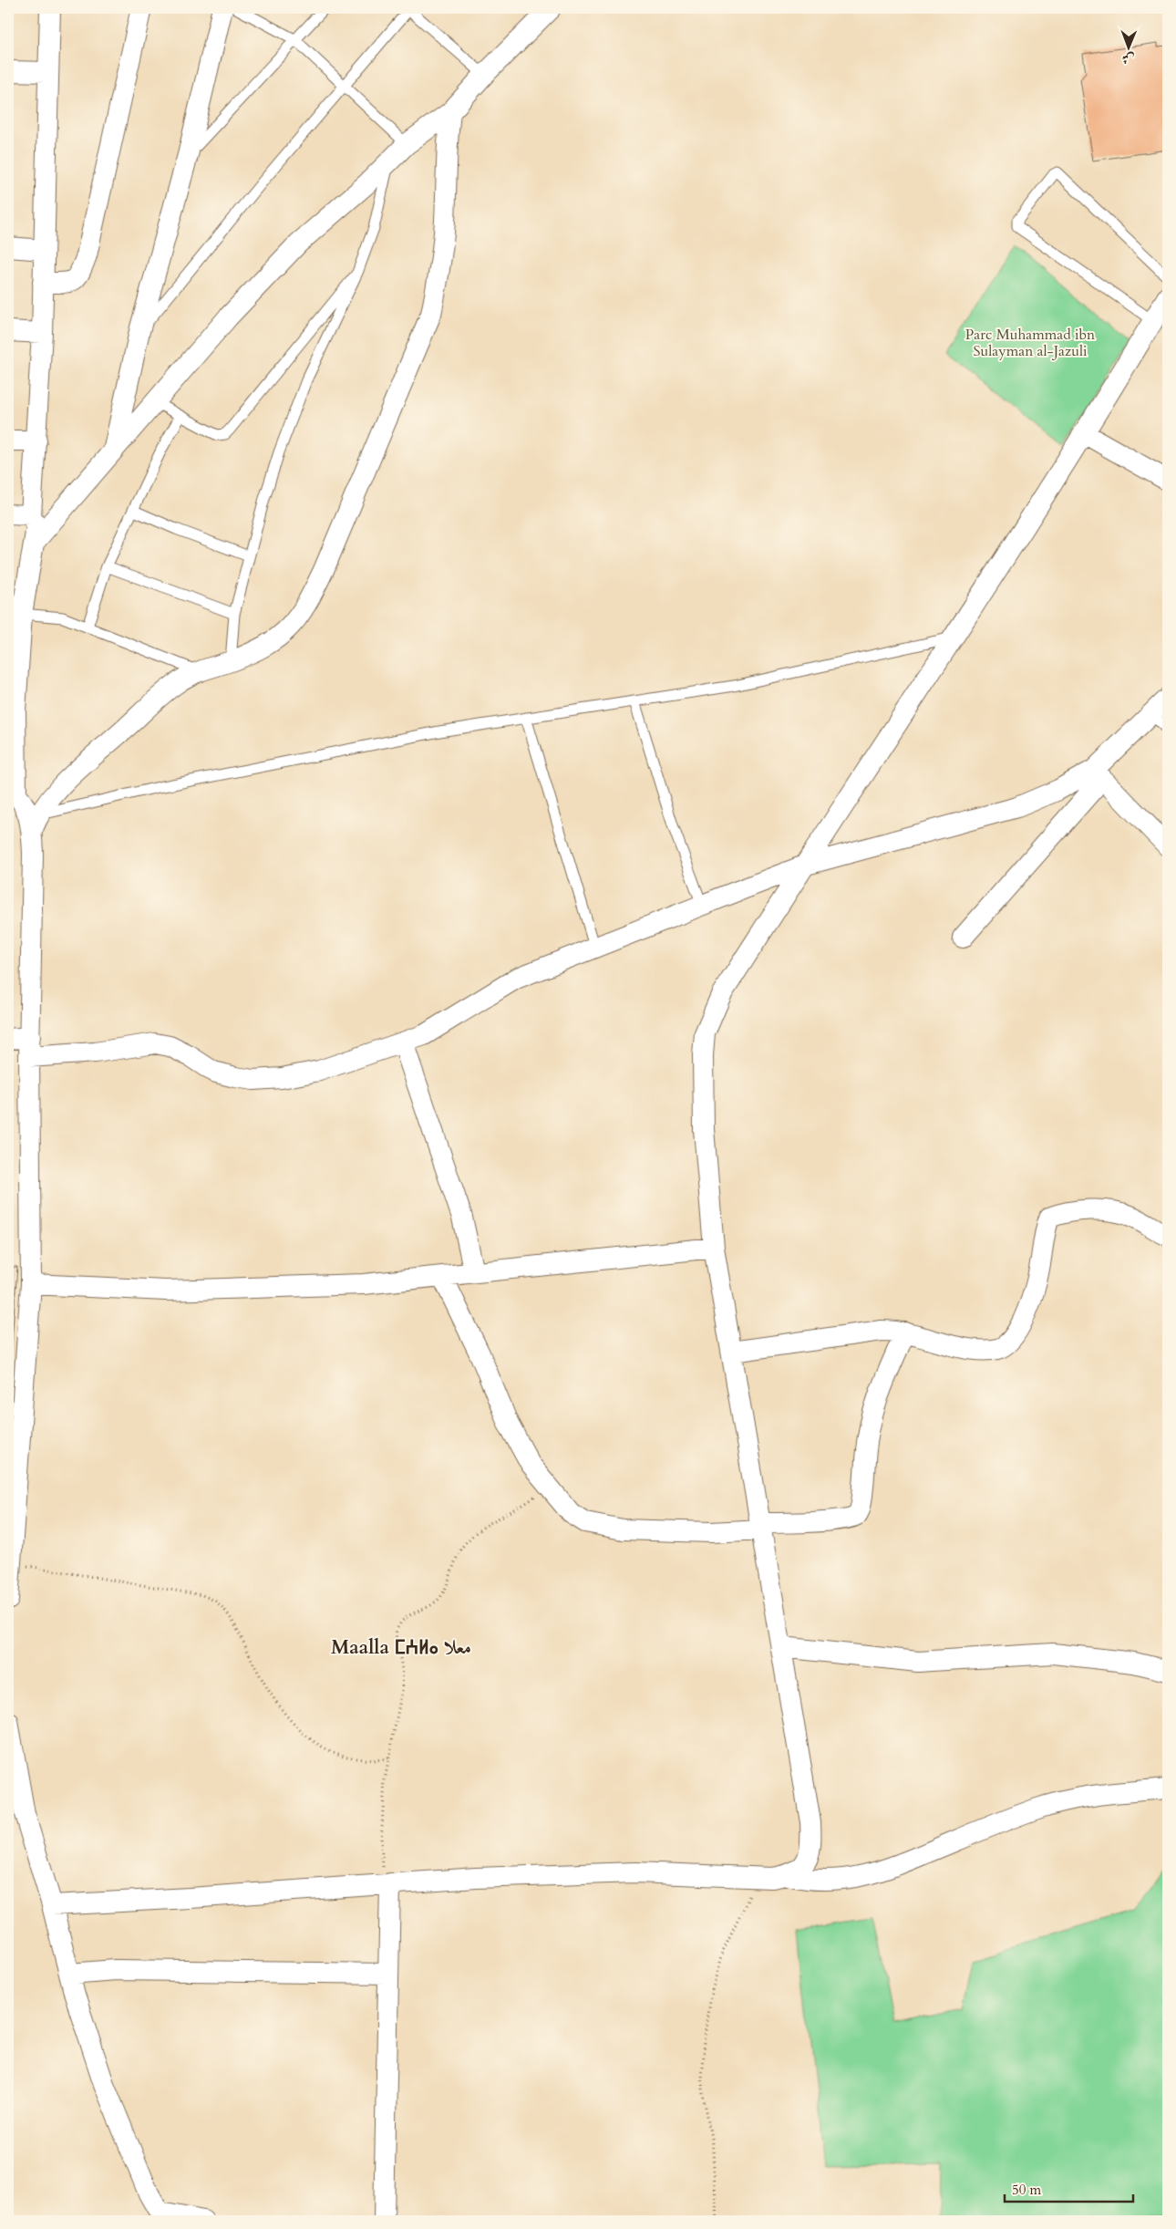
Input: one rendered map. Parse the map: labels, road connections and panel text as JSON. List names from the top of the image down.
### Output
{
  "districts": ["Maalla ⵎⵄⵍⴰ معلا"],
  "parks": ["Parc Muhammad ibn Sulayman al-Jazuli"],
  "scale_bar": "50 m",
  "north": "bottom"
}
